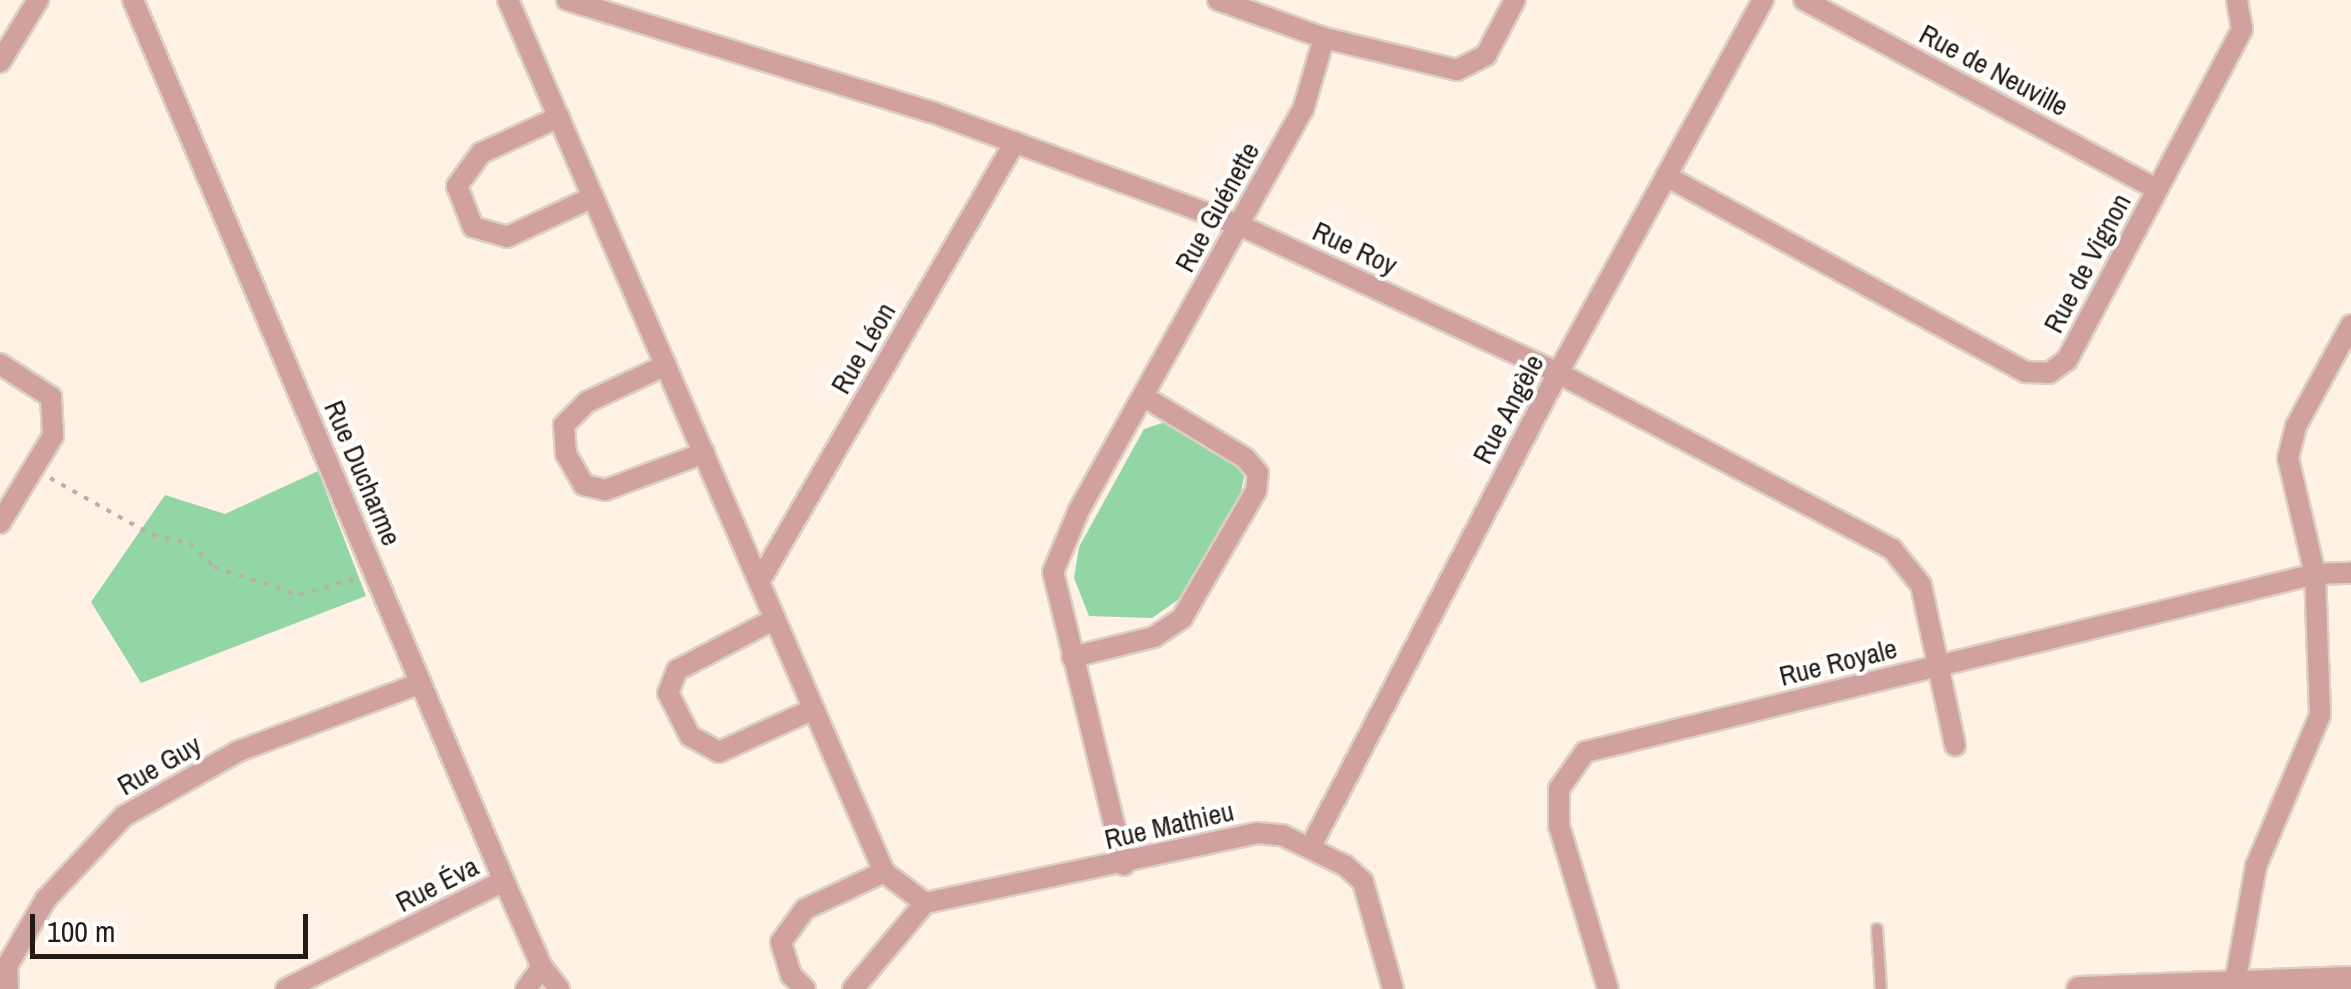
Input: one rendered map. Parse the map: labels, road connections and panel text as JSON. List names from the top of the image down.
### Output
{
  "streets": {
    "street": [
      "Rue de Neuville",
      "Rue Guénette",
      "Rue Roy",
      "Rue de Vignon",
      "Rue Léon",
      "Rue Angèle",
      "Rue Ducharme",
      "Rue Royale",
      "Rue Guy",
      "Rue Mathieu",
      "Rue Éva"
    ]
  },
  "crossings": [
    ["Rue de Neuville", "Rue de Vignon"],
    ["Rue Guénette", "Rue Roy"],
    ["Rue Guénette", "Rue Mathieu"],
    ["Rue Roy", "Rue Léon"],
    ["Rue Roy", "Rue Angèle"],
    ["Rue Roy", "Rue Royale"],
    ["Rue de Vignon", "Rue Angèle"],
    ["Rue Angèle", "Rue Mathieu"],
    ["Rue Ducharme", "Rue Guy"],
    ["Rue Ducharme", "Rue Éva"]
  ],
  "scale_bar": "100 m"
}
